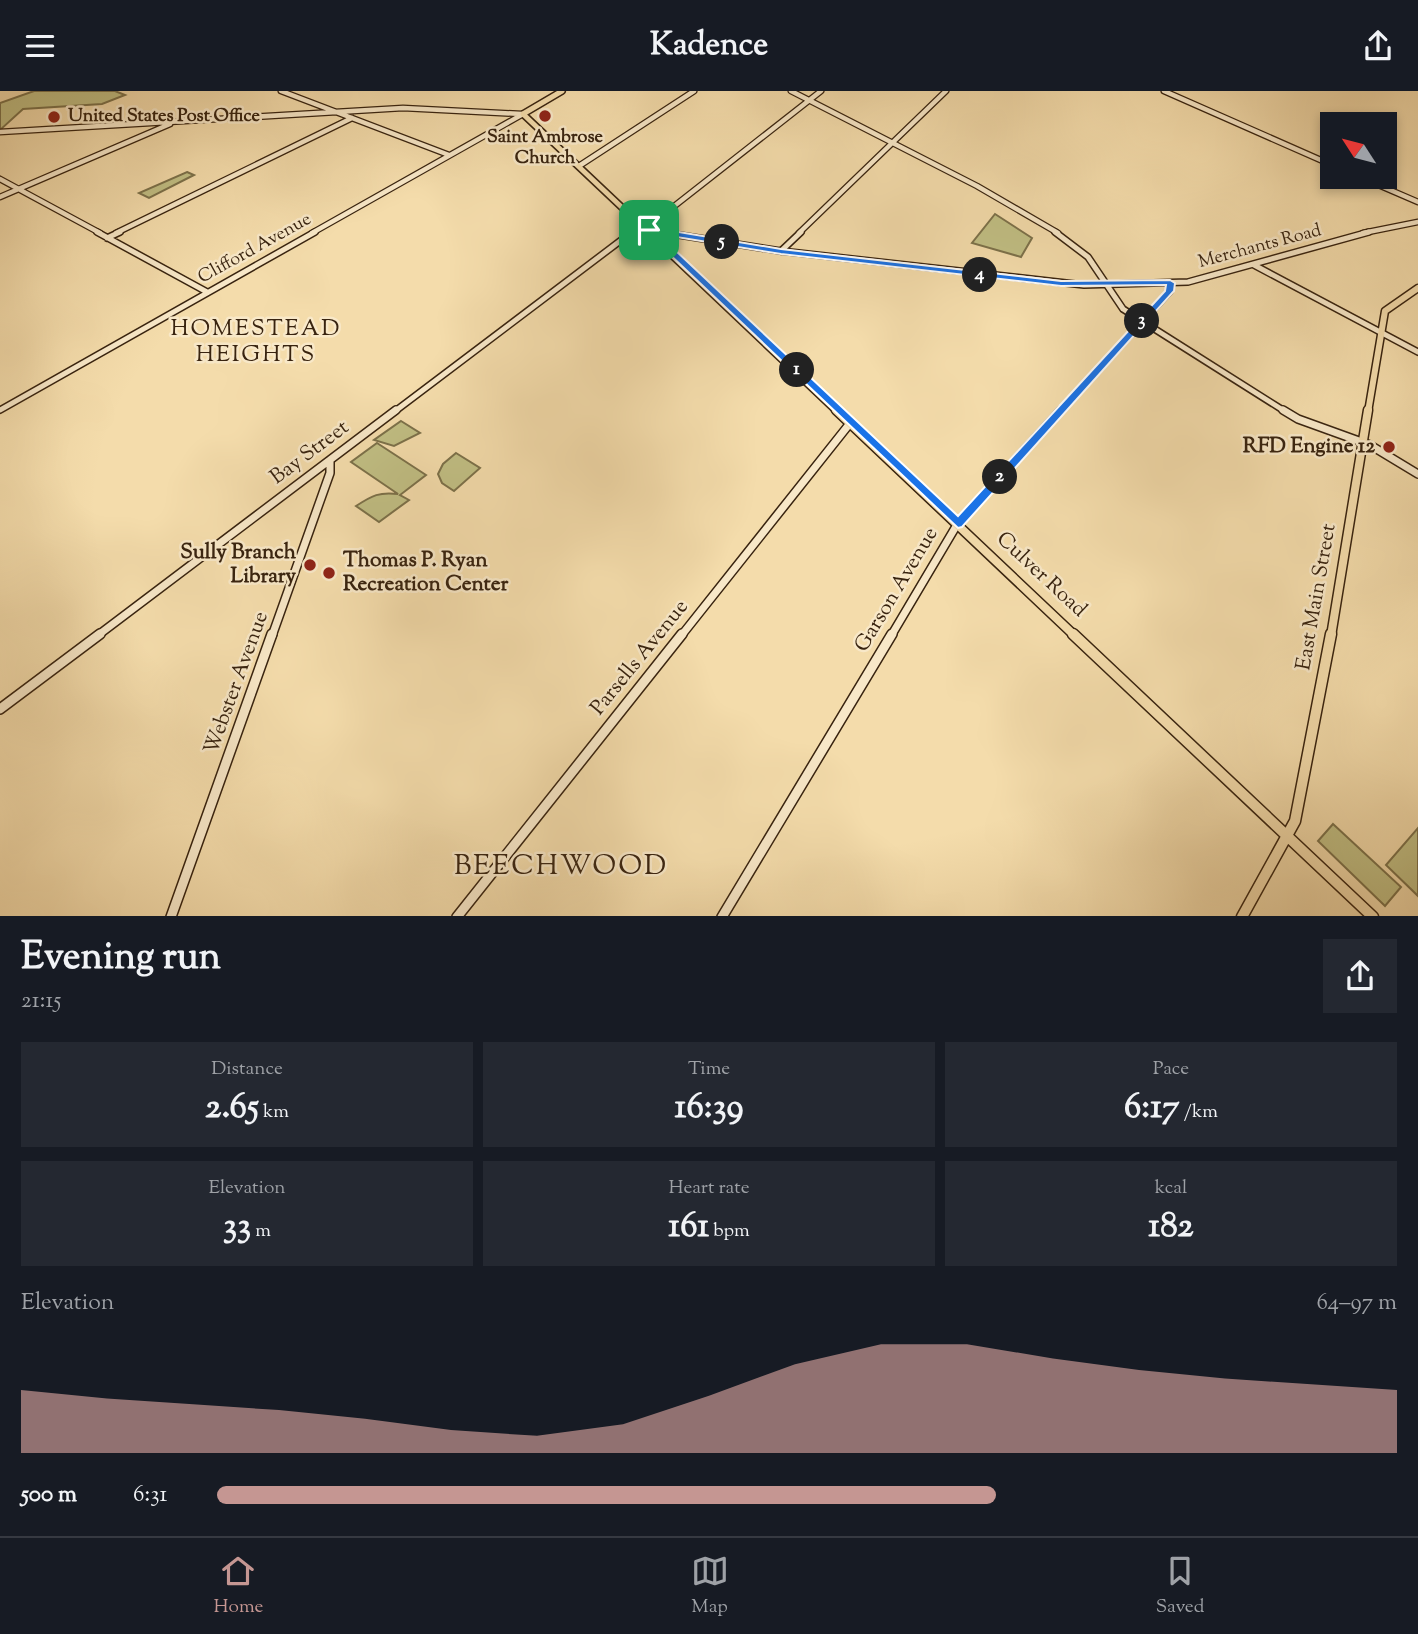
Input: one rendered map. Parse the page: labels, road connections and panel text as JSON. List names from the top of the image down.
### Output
{
  "streets": {
    "main road": ["Culver Road", "East Main Street"],
    "street": [
      "Merchants Road",
      "Clifford Avenue",
      "Bay Street",
      "Garson Avenue",
      "Parsells Avenue",
      "Webster Avenue"
    ]
  },
  "crossings": [
    ["Merchants Road", "Culver Road"],
    ["Merchants Road", "Garson Avenue"],
    ["Clifford Avenue", "Culver Road"],
    ["Bay Street", "Culver Road"],
    ["Bay Street", "Webster Avenue"],
    ["Culver Road", "Garson Avenue"],
    ["Culver Road", "East Main Street"],
    ["Culver Road", "Parsells Avenue"]
  ],
  "districts": ["HOMESTEAD HEIGHTS", "BEECHWOOD"],
  "places": [
    "Saint Ambrose Church",
    "United States Post Office",
    "RFD Engine 12",
    "Sully Branch Library",
    "Thomas P. Ryan Recreation Center"
  ],
  "north": "top left",
  "page": {
    "header": "Kadence",
    "pins": [
      "5",
      "4",
      "3",
      "1",
      "2"
    ],
    "heading": ["Evening run", "21:15"],
    "stats": [
      ["Distance", "2.65 km"],
      ["Time", "16:39"],
      ["Pace", "6:17 /km"],
      ["Elevation", "33 m"],
      ["Heart rate", "161 bpm"],
      ["kcal", "182"]
    ],
    "chart": ["Elevation", "64–97 m"],
    "list": [
      {
        "name": "500 m",
        "note": "6:31"
      }
    ],
    "tabs": ["Home", "Map", "Saved"]
  }
}
